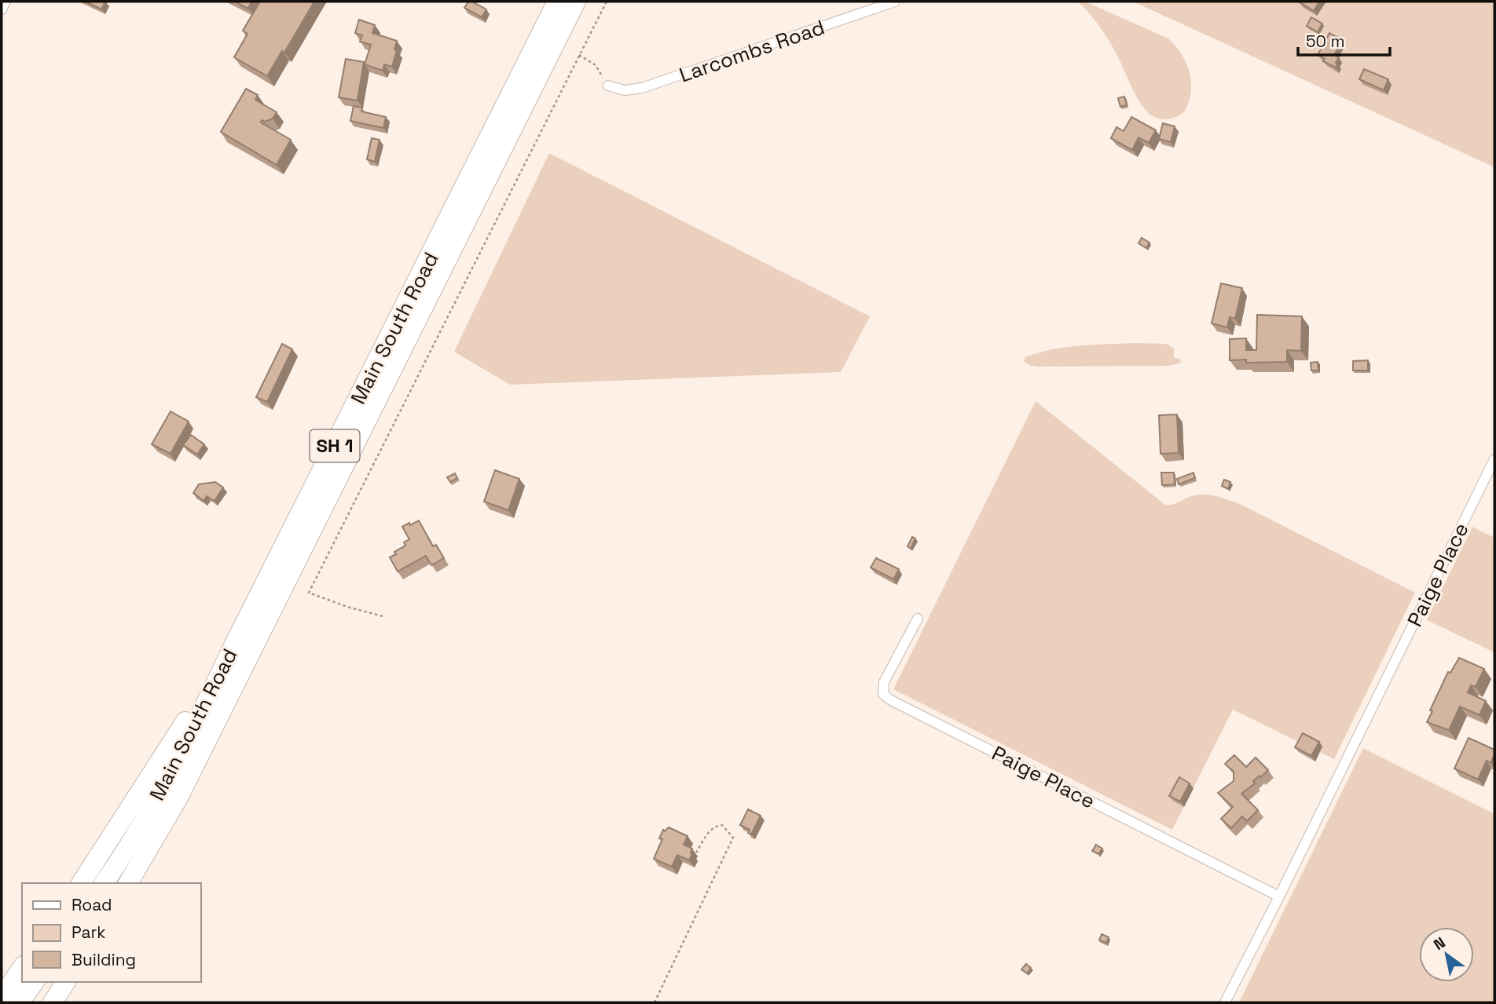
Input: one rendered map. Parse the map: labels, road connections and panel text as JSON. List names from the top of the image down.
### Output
{
  "streets": {
    "highway": ["Main South Road", "SH 1"],
    "street": ["Larcombs Road", "Paige Place"]
  },
  "legend": ["Road", "Park", "Building"],
  "scale_bar": "50 m",
  "north": "top left"
}
